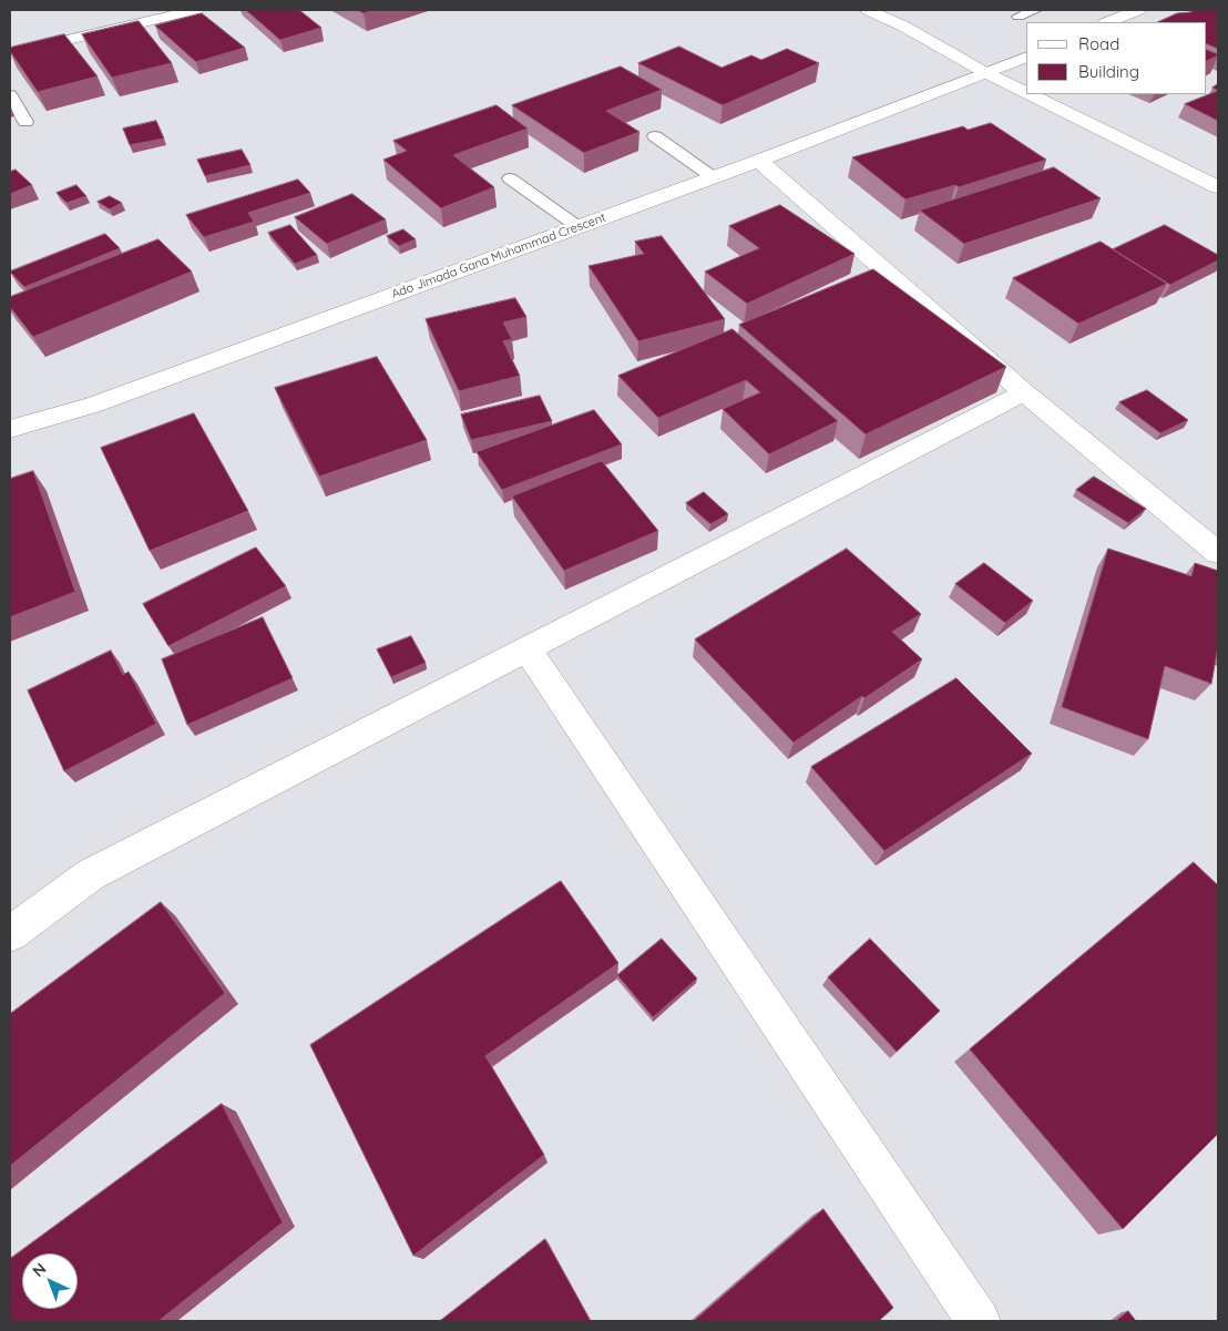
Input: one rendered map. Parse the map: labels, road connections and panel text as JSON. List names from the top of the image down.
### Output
{
  "streets": {
    "street": ["Ado Jimada Gana Muhammad Crescent"]
  },
  "legend": ["Road", "Building"],
  "north": "top left"
}
